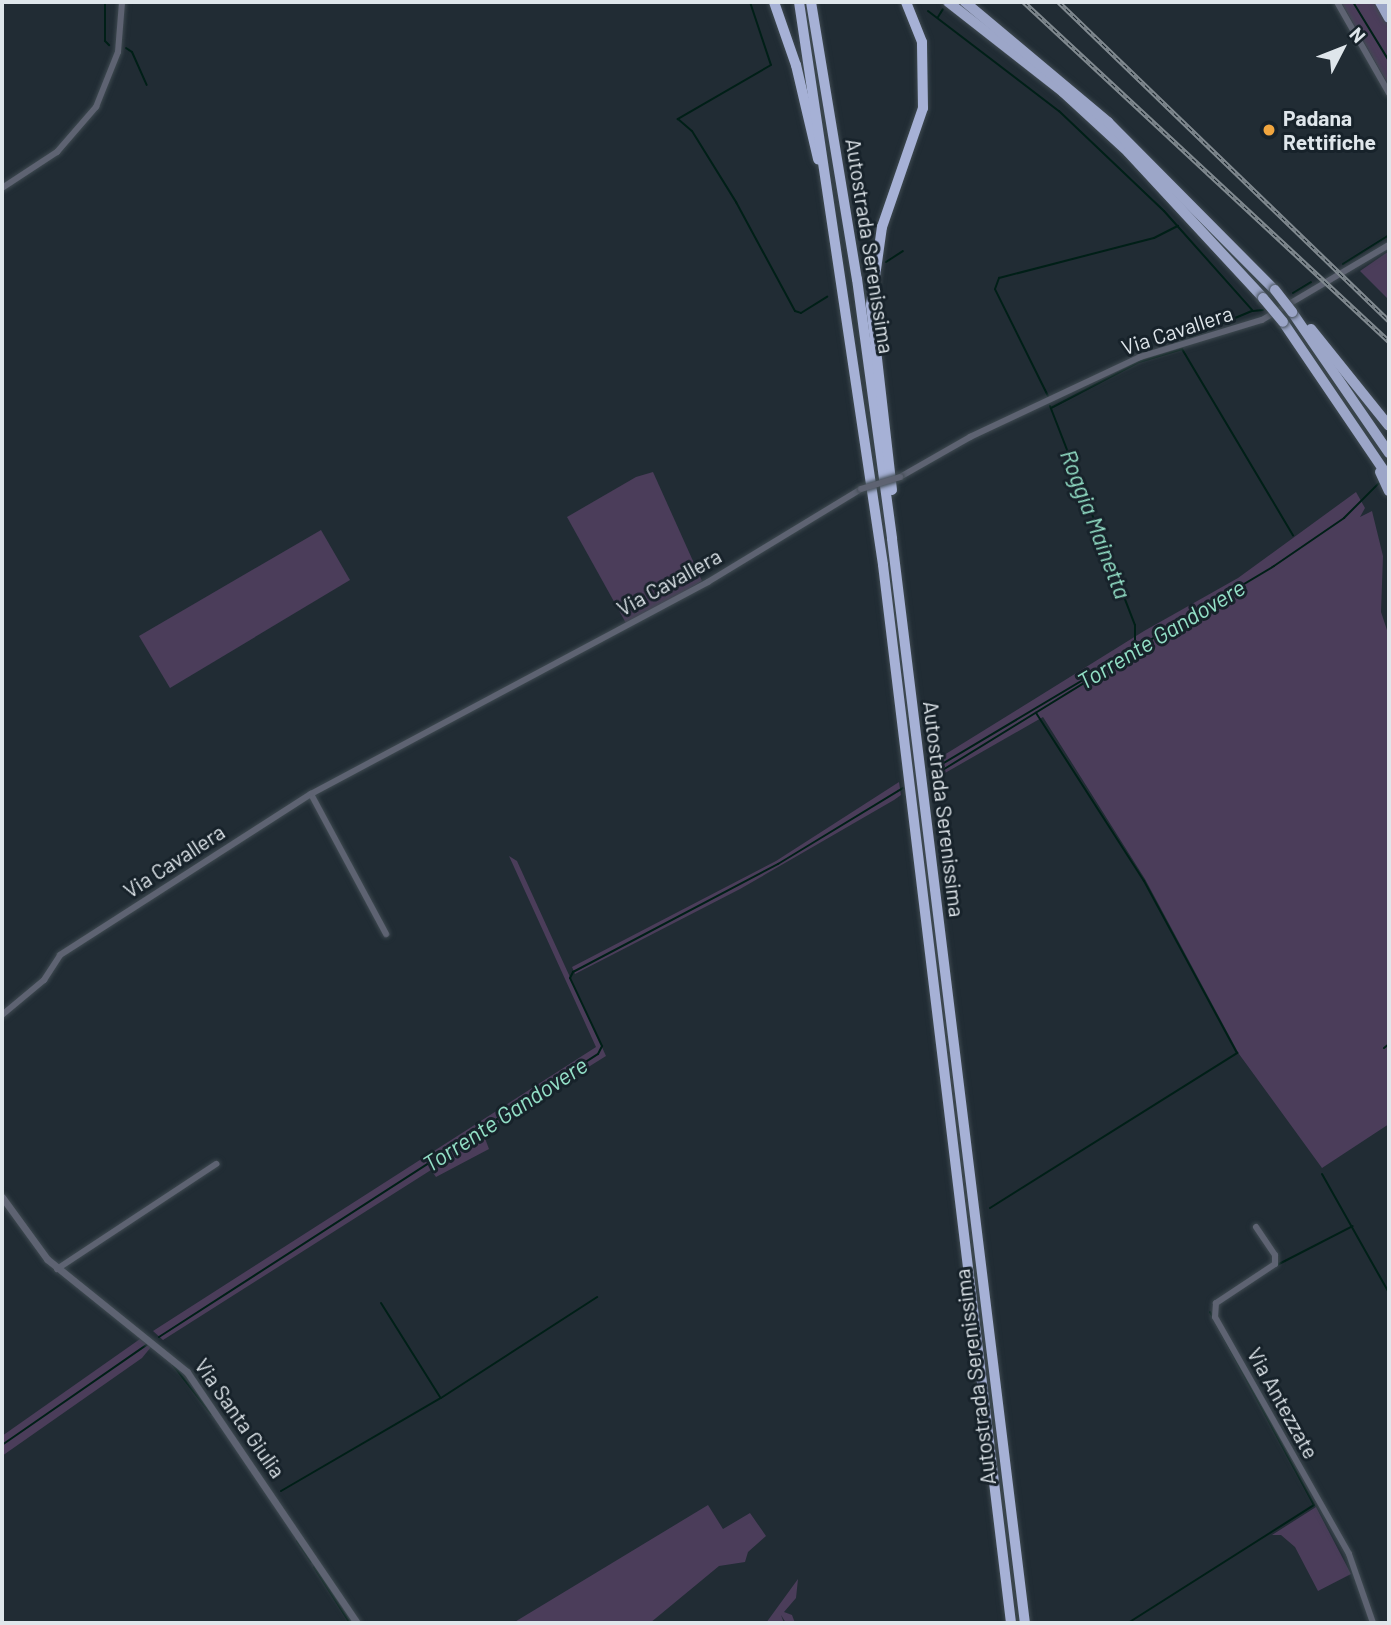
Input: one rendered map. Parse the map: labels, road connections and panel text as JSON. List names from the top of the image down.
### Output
{
  "streets": {
    "highway": ["Autostrada Serenissima"],
    "street": ["Via Cavallera", "Via Antezzate", "Via Santa Giulia"]
  },
  "water": ["Roggia Mainetta", "Torrente Gandovere"],
  "places": ["Padana Rettifiche"],
  "north": "top right"
}
